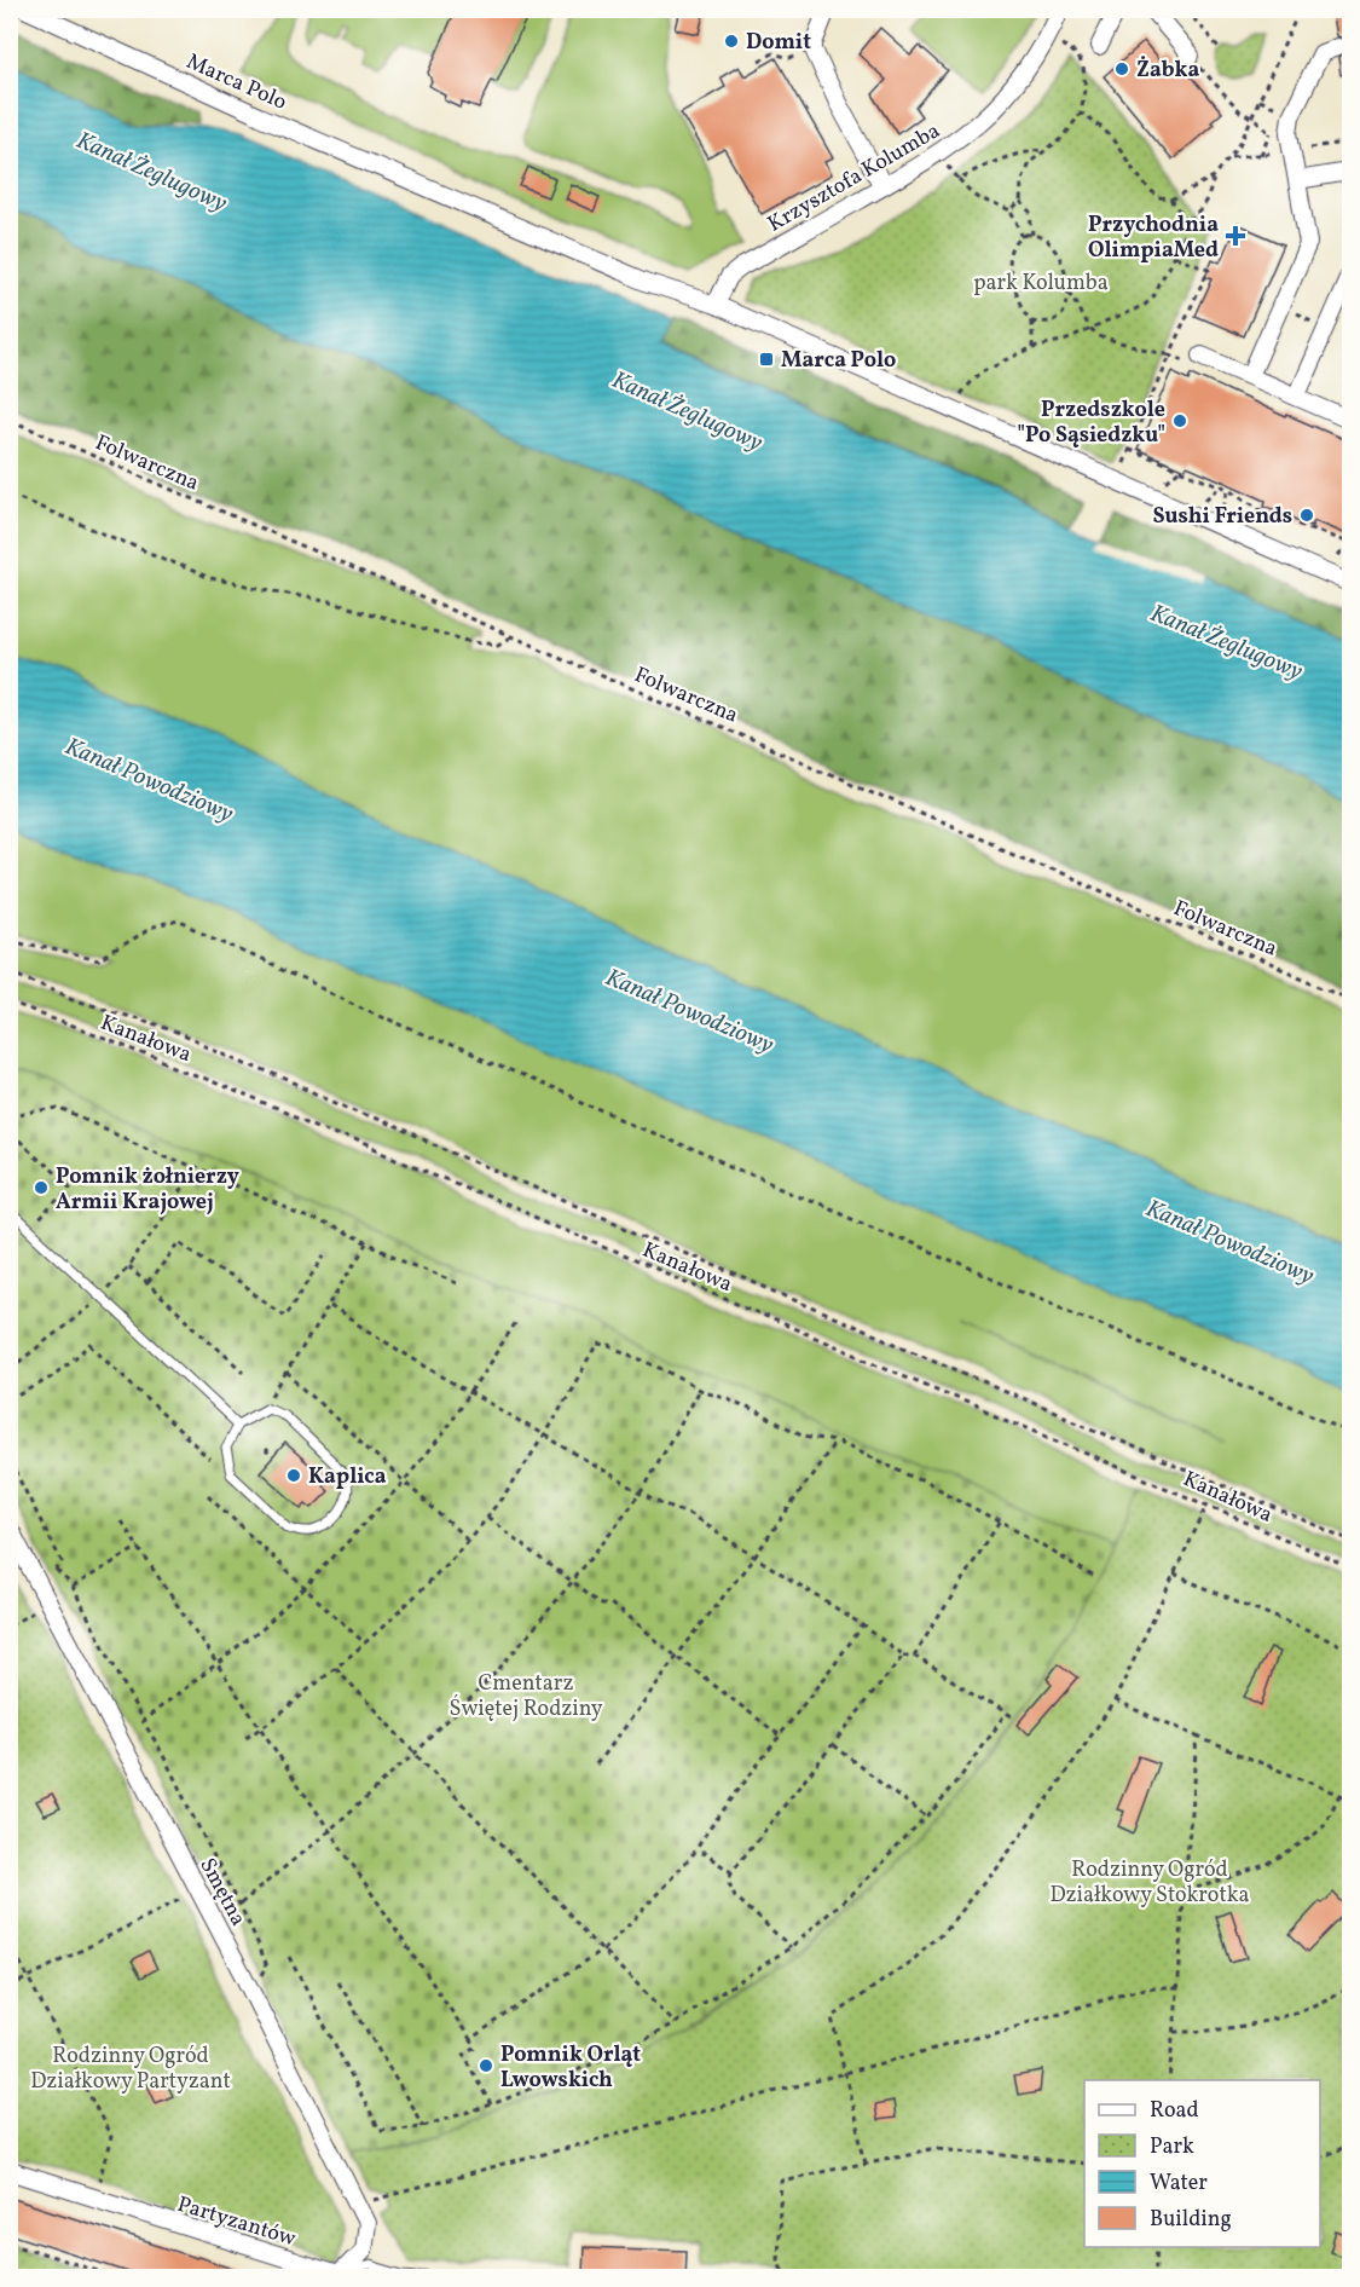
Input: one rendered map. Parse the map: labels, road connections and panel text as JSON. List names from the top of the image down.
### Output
{
  "streets": {
    "street": [
      "Marca Polo",
      "Krzysztofa Kolumba",
      "Smętna",
      "Partyzantów"
    ],
    "path": ["Folwarczna", "Kanałowa"]
  },
  "crossings": [
    ["Marca Polo", "Krzysztofa Kolumba"],
    ["Smętna", "Partyzantów"]
  ],
  "water": ["Kanał Żeglugowy", "Kanał Powodziowy"],
  "parks": [
    "park Kolumba",
    "Cmentarz Świętej Rodziny",
    "Rodzinny Ogród Działkowy Stokrotka",
    "Rodzinny Ogród Działkowy Partyzant"
  ],
  "places": {
    "other": [
      "Domit",
      "Żabka",
      "Przedszkole \"Po Sąsiedzku\"",
      "Sushi Friends",
      "Pomnik żołnierzy Armii Krajowej",
      "Kaplica",
      "Pomnik Orląt Lwowskich"
    ],
    "health": ["Przychodnia OlimpiaMed"],
    "transit": ["Marca Polo"]
  },
  "legend": [
    "Road",
    "Park",
    "Water",
    "Building"
  ]
}
